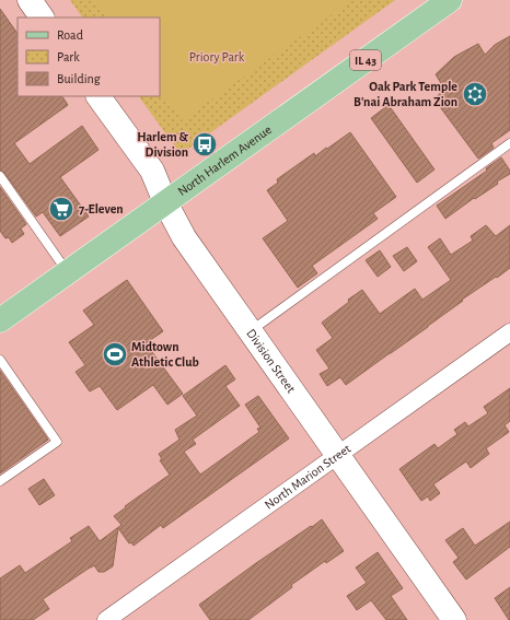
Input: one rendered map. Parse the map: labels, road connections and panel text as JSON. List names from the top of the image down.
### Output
{
  "streets": {
    "main road": ["IL 43", "North Harlem Avenue"],
    "street": ["Division Street", "North Marion Street"]
  },
  "crossings": [
    ["North Harlem Avenue", "Division Street"],
    ["Division Street", "North Marion Street"]
  ],
  "parks": ["Priory Park"],
  "places": {
    "synagogue": ["Oak Park Temple B'nai Abraham Zion"],
    "bus stop": ["Harlem & Division"],
    "supermarket": ["7-Eleven"],
    "sports": ["Midtown Athletic Club"]
  },
  "legend": ["Road", "Park", "Building"]
}
